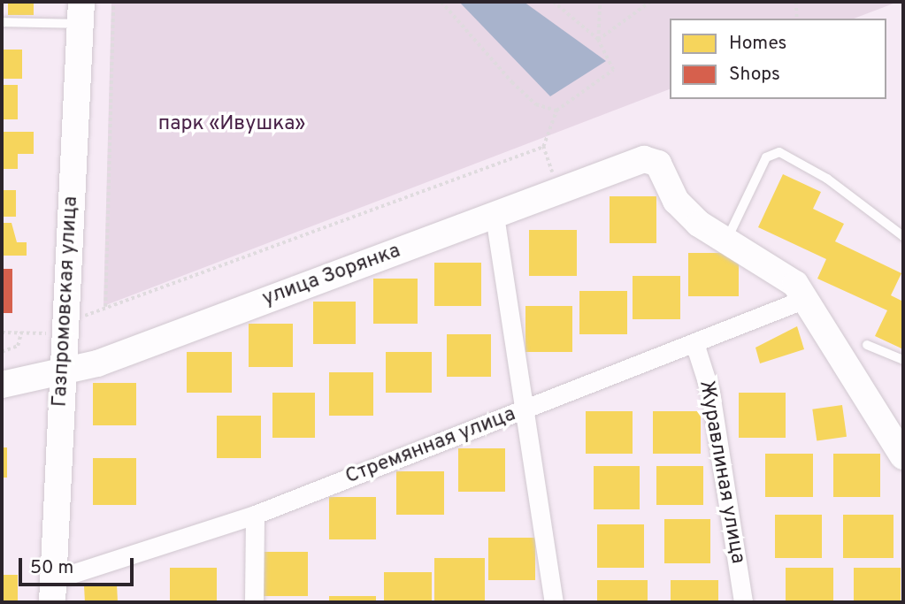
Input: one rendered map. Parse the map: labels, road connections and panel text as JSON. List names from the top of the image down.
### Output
{
  "streets": {
    "street": [
      "улица Зорянка",
      "Газпромовская улица",
      "Стремянная улица",
      "Журавлиная улица"
    ]
  },
  "crossings": [
    ["улица Зорянка", "Газпромовская улица"],
    ["Газпромовская улица", "Стремянная улица"],
    ["Стремянная улица", "Журавлиная улица"]
  ],
  "parks": ["парк «Ивушка»"],
  "legend": ["Homes", "Shops"],
  "scale_bar": "50 m"
}
